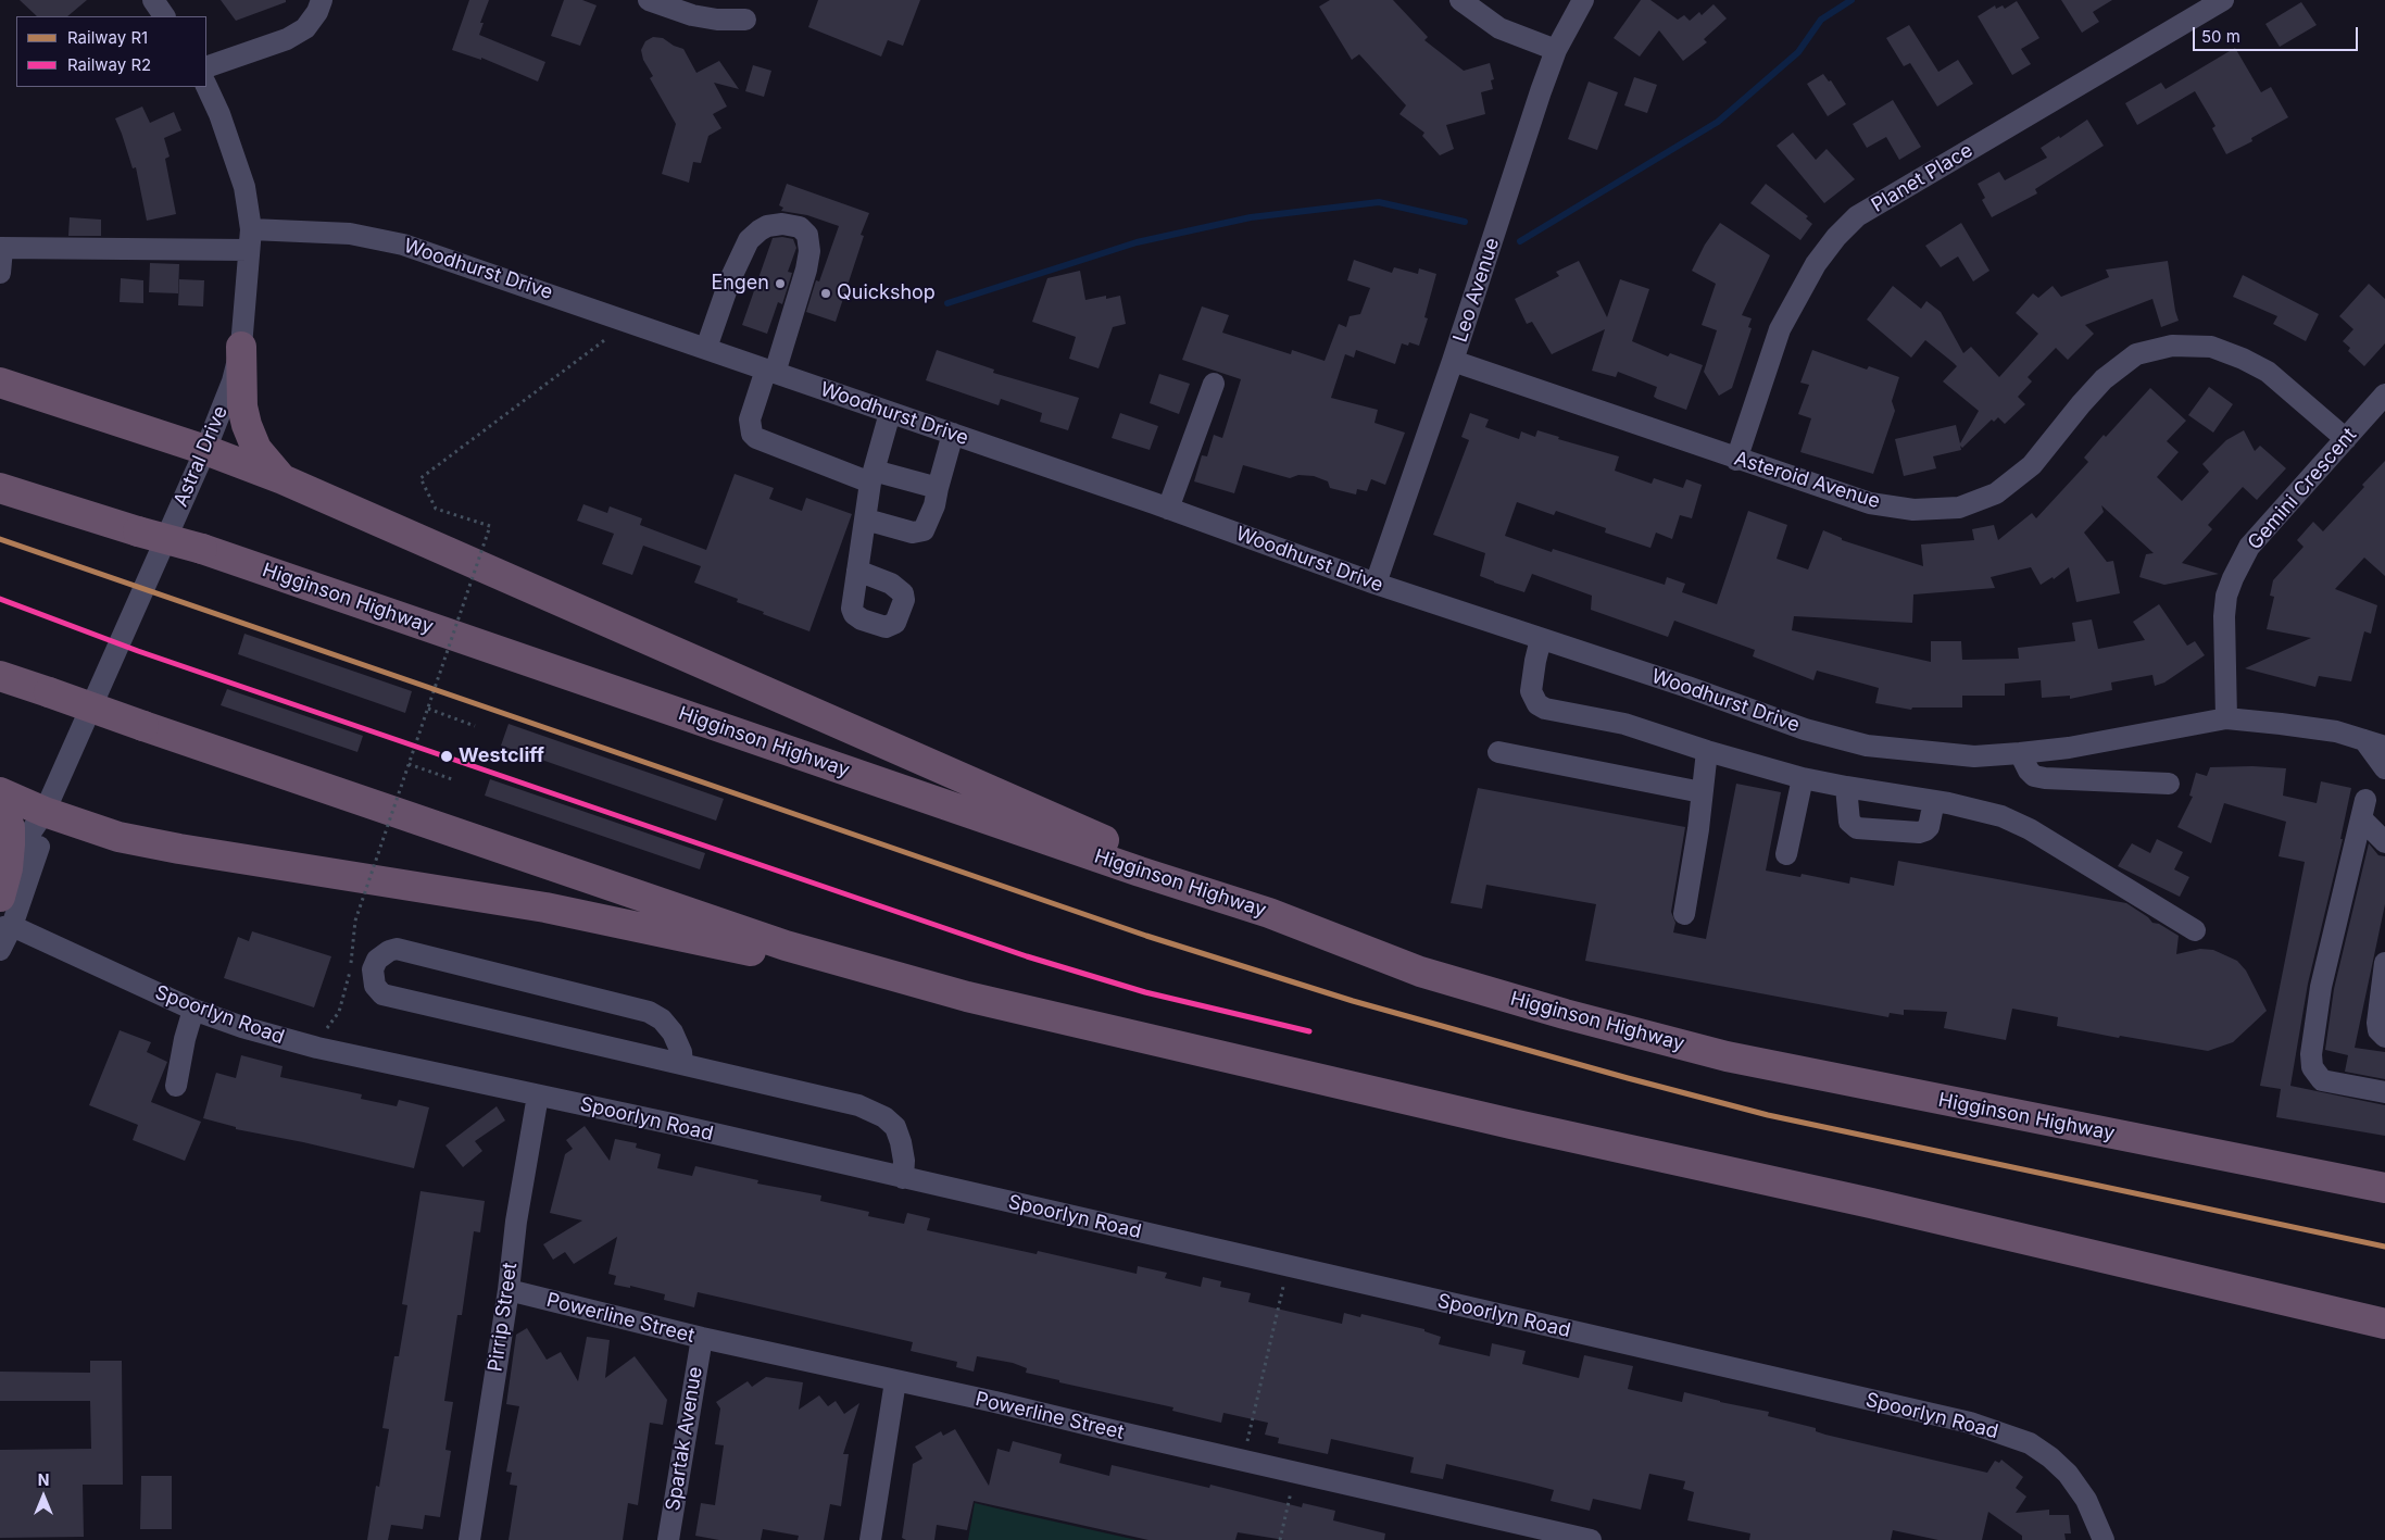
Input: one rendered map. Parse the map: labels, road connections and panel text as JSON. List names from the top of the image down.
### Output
{
  "streets": {
    "highway": ["Higginson Highway"],
    "street": [
      "Planet Place",
      "Woodhurst Drive",
      "Leo Avenue",
      "Astral Drive",
      "Asteroid Avenue",
      "Gemini Crescent",
      "Spoorlyn Road",
      "Pirrip Street",
      "Powerline Street",
      "Spartak Avenue"
    ]
  },
  "crossings": [
    ["Planet Place", "Asteroid Avenue"],
    ["Woodhurst Drive", "Leo Avenue"],
    ["Woodhurst Drive", "Astral Drive"],
    ["Woodhurst Drive", "Gemini Crescent"],
    ["Leo Avenue", "Asteroid Avenue"],
    ["Asteroid Avenue", "Gemini Crescent"],
    ["Spoorlyn Road", "Pirrip Street"],
    ["Pirrip Street", "Powerline Street"],
    ["Powerline Street", "Spartak Avenue"]
  ],
  "places": ["Engen", "Quickshop", "Westcliff"],
  "lines": ["rail line R1", "rail line R2"],
  "legend": ["Railway R1", "Railway R2"],
  "scale_bar": "50 m",
  "north": "top"
}
